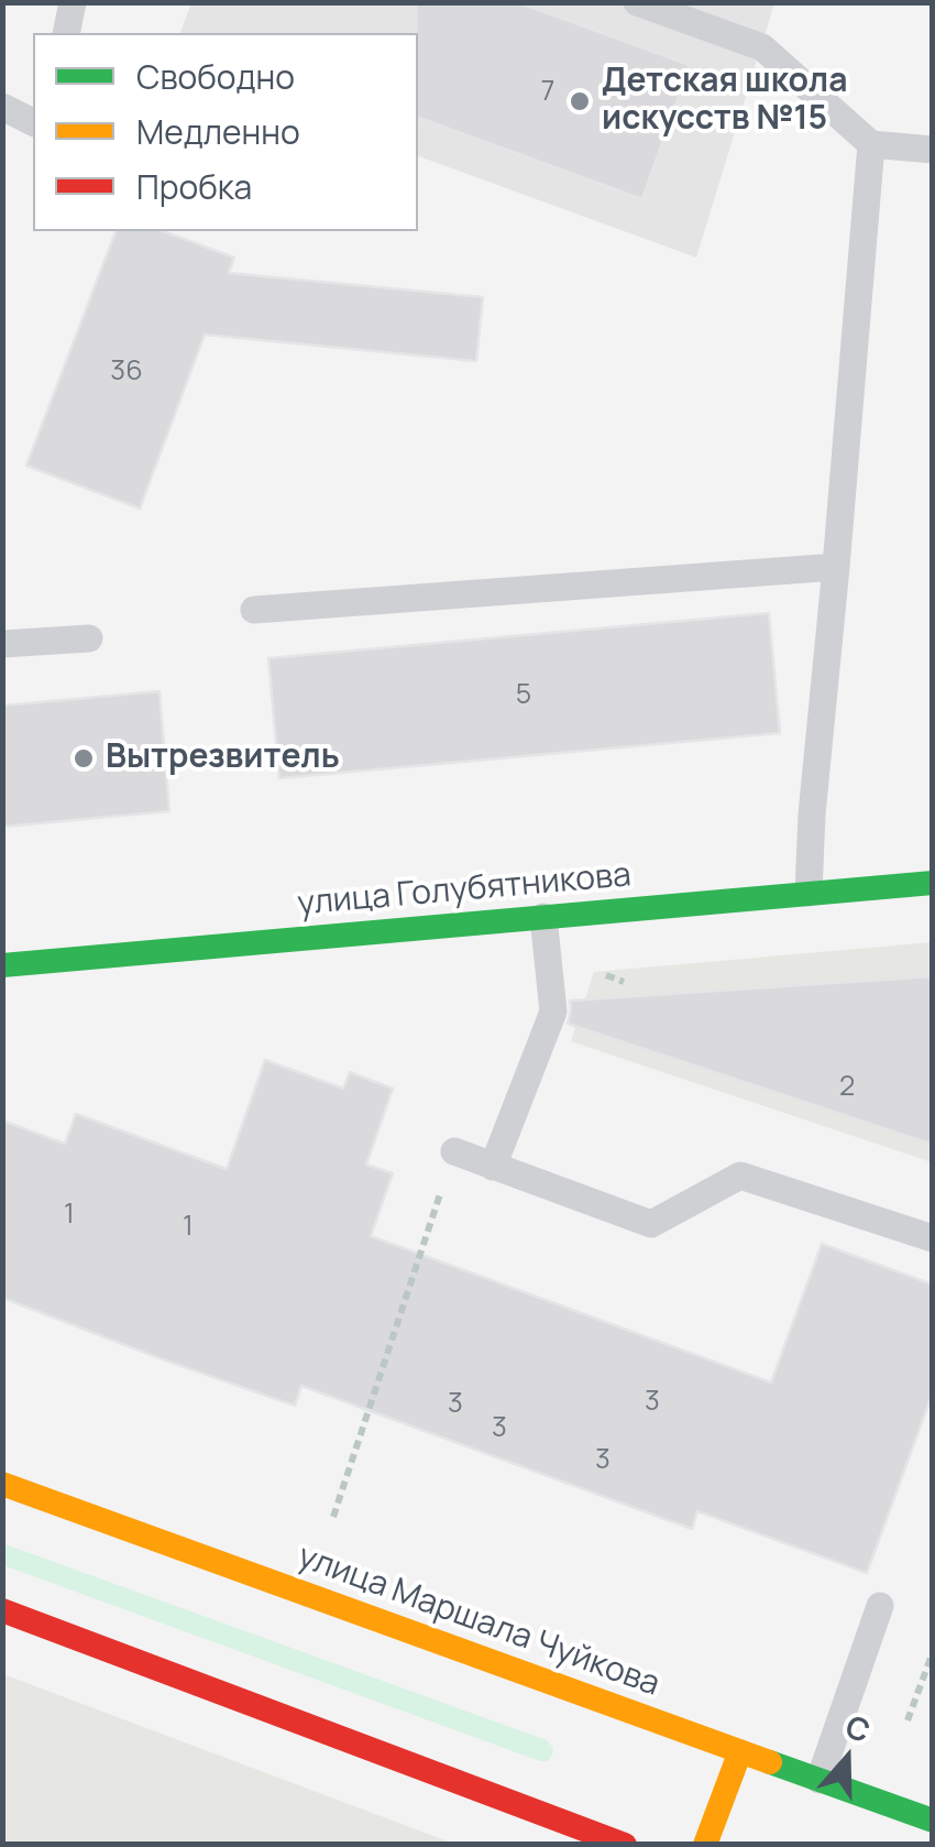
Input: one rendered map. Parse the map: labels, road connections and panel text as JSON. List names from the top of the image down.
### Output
{
  "streets": {
    "main road": ["улица Голубятникова", "улица Маршала Чуйкова"]
  },
  "places": ["Детская школа искусств №15", "Вытрезвитель"],
  "house_numbers": [
    "7",
    "36",
    "5",
    "2",
    "1",
    "1",
    "3",
    "3",
    "3",
    "3"
  ],
  "legend": ["Свободно", "Медленно", "Пробка"],
  "north": "top"
}
